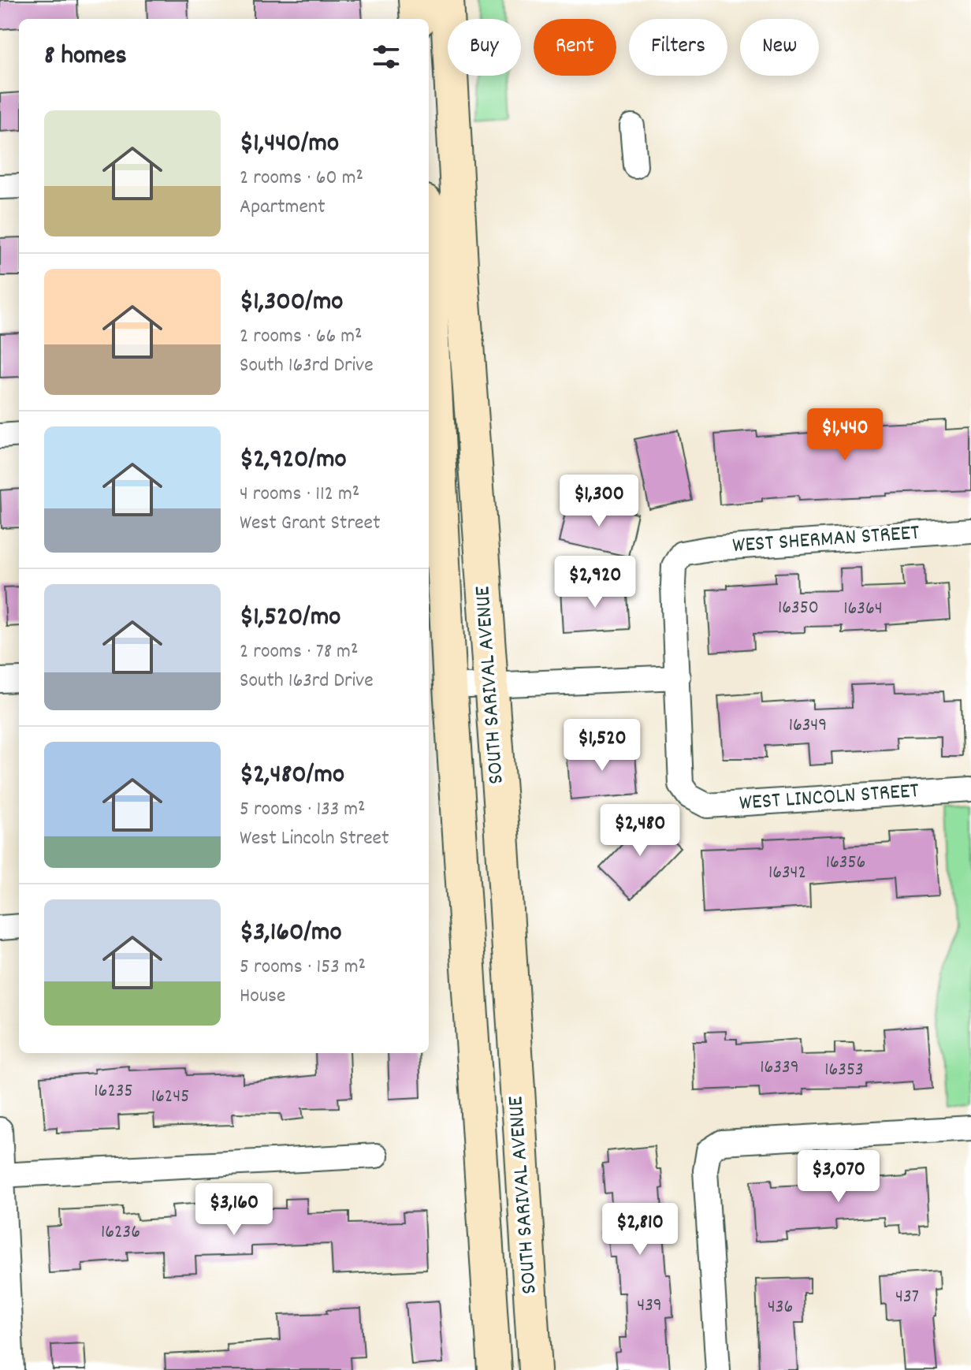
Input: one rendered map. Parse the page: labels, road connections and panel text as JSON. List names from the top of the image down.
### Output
{
  "streets": {
    "main road": ["SOUTH SARIVAL AVENUE"],
    "street": ["WEST SHERMAN STREET", "WEST LINCOLN STREET"]
  },
  "crossings": [
    ["WEST SHERMAN STREET", "WEST LINCOLN STREET"]
  ],
  "house_numbers": [
    "16350",
    "16364",
    "16349",
    "16356",
    "16342",
    "16339",
    "16353",
    "16235",
    "16245",
    "16236",
    "437",
    "439",
    "436"
  ],
  "page": {
    "chip": [
      "Buy",
      "Rent",
      "Filters",
      "New"
    ],
    "heading": "8 homes",
    "list": [
      {
        "name": "$1,440/mo",
        "note": "2 rooms · 60 m² · Apartment"
      },
      {
        "name": "$1,300/mo",
        "note": "2 rooms · 66 m² · South 163rd Drive"
      },
      {
        "name": "$2,920/mo",
        "note": "4 rooms · 112 m² · West Grant Street"
      },
      {
        "name": "$1,520/mo",
        "note": "2 rooms · 78 m² · South 163rd Drive"
      },
      {
        "name": "$2,480/mo",
        "note": "5 rooms · 133 m² · West Lincoln Street"
      },
      {
        "name": "$3,160/mo",
        "note": "5 rooms · 153 m² · House"
      }
    ],
    "price": [
      "$1,440",
      "$1,300",
      "$2,920",
      "$1,520",
      "$2,480",
      "$3,070",
      "$3,160",
      "$2,810"
    ]
  }
}
